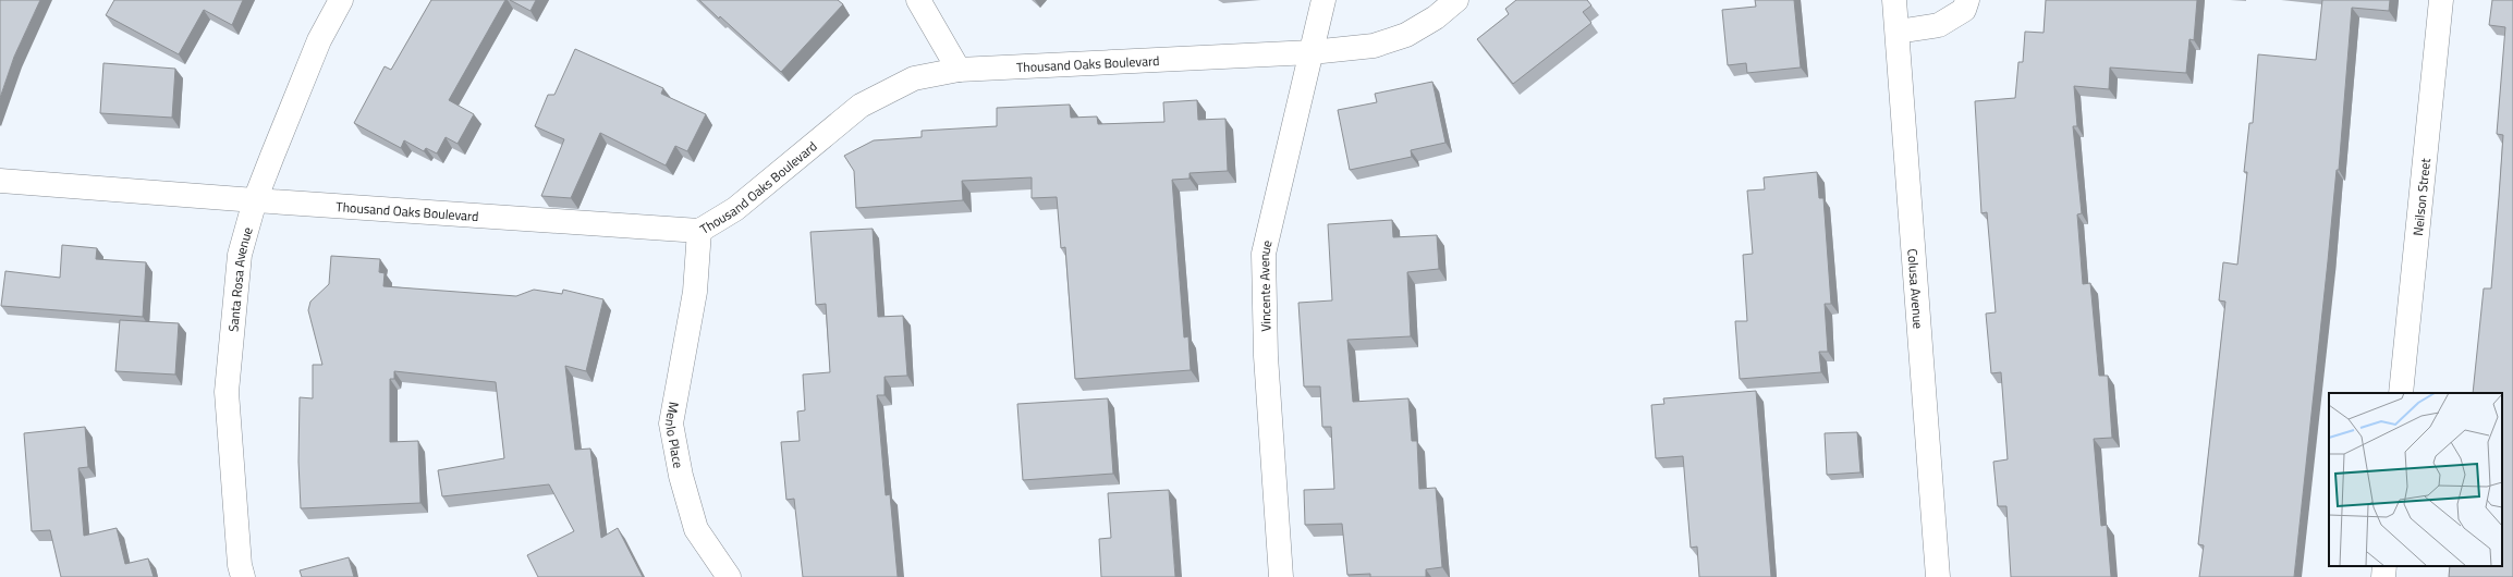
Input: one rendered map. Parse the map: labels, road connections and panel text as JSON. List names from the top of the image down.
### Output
{
  "streets": {
    "street": [
      "Thousand Oaks Boulevard",
      "Neilson Street",
      "Santa Rosa Avenue",
      "Vincente Avenue",
      "Colusa Avenue",
      "Menlo Place"
    ]
  },
  "crossings": [
    ["Thousand Oaks Boulevard", "Santa Rosa Avenue"],
    ["Thousand Oaks Boulevard", "Vincente Avenue"],
    ["Thousand Oaks Boulevard", "Menlo Place"]
  ]
}
